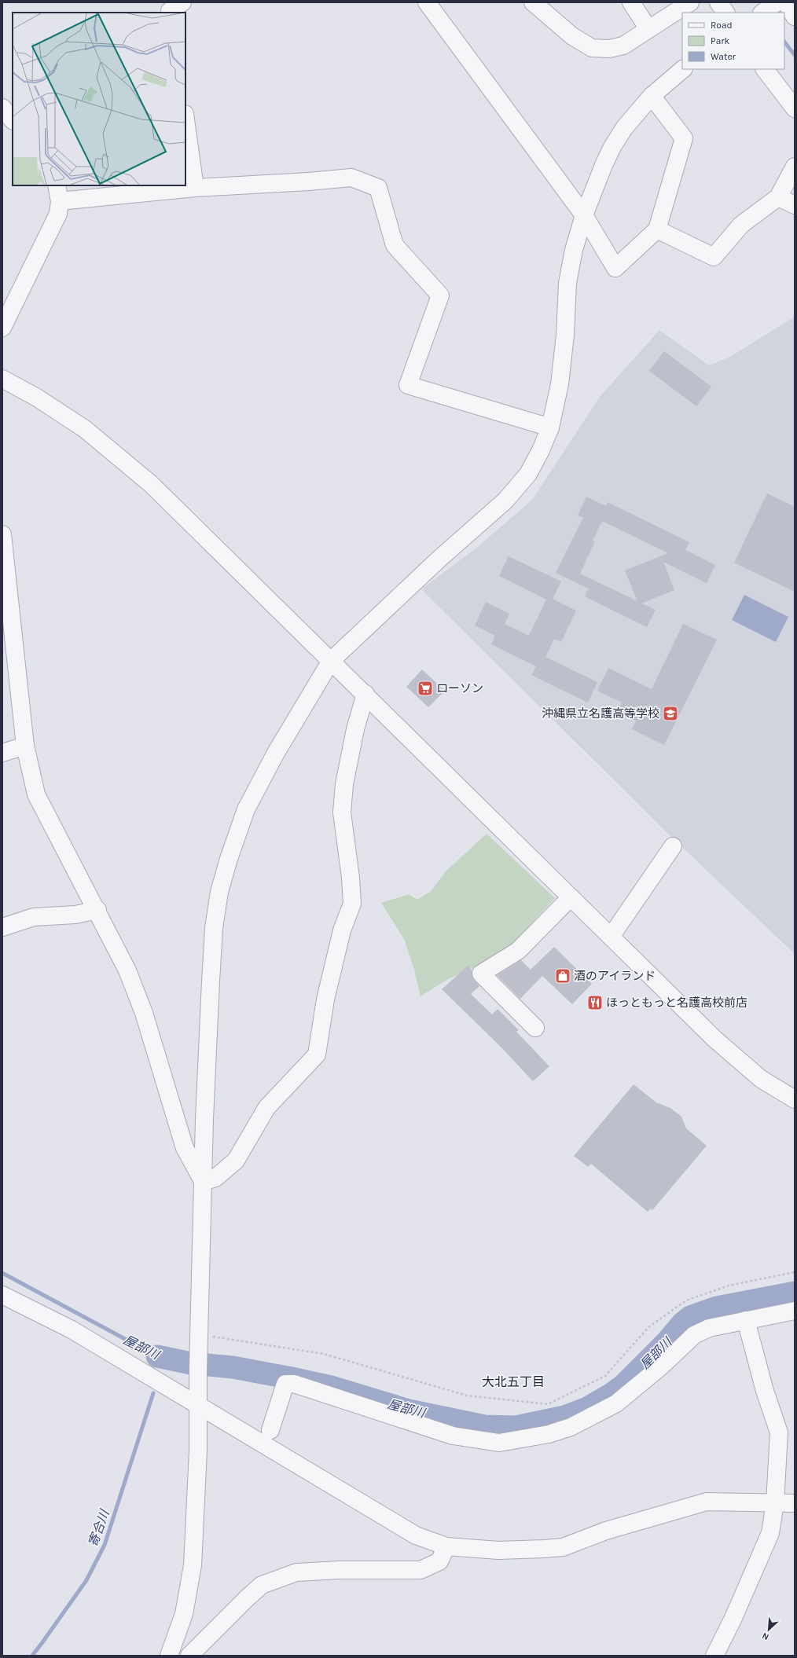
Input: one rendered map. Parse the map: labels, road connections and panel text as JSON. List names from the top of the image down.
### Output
{
  "districts": ["大北五丁目"],
  "water": ["屋部川", "寄合川"],
  "places": {
    "supermarket": ["ローソン"],
    "school or university": ["沖縄県立名護高等学校"],
    "shop": ["酒のアイランド"],
    "restaurant": ["ほっともっと名護高校前店"]
  },
  "legend": ["Road", "Park", "Water"],
  "north": "bottom left"
}
